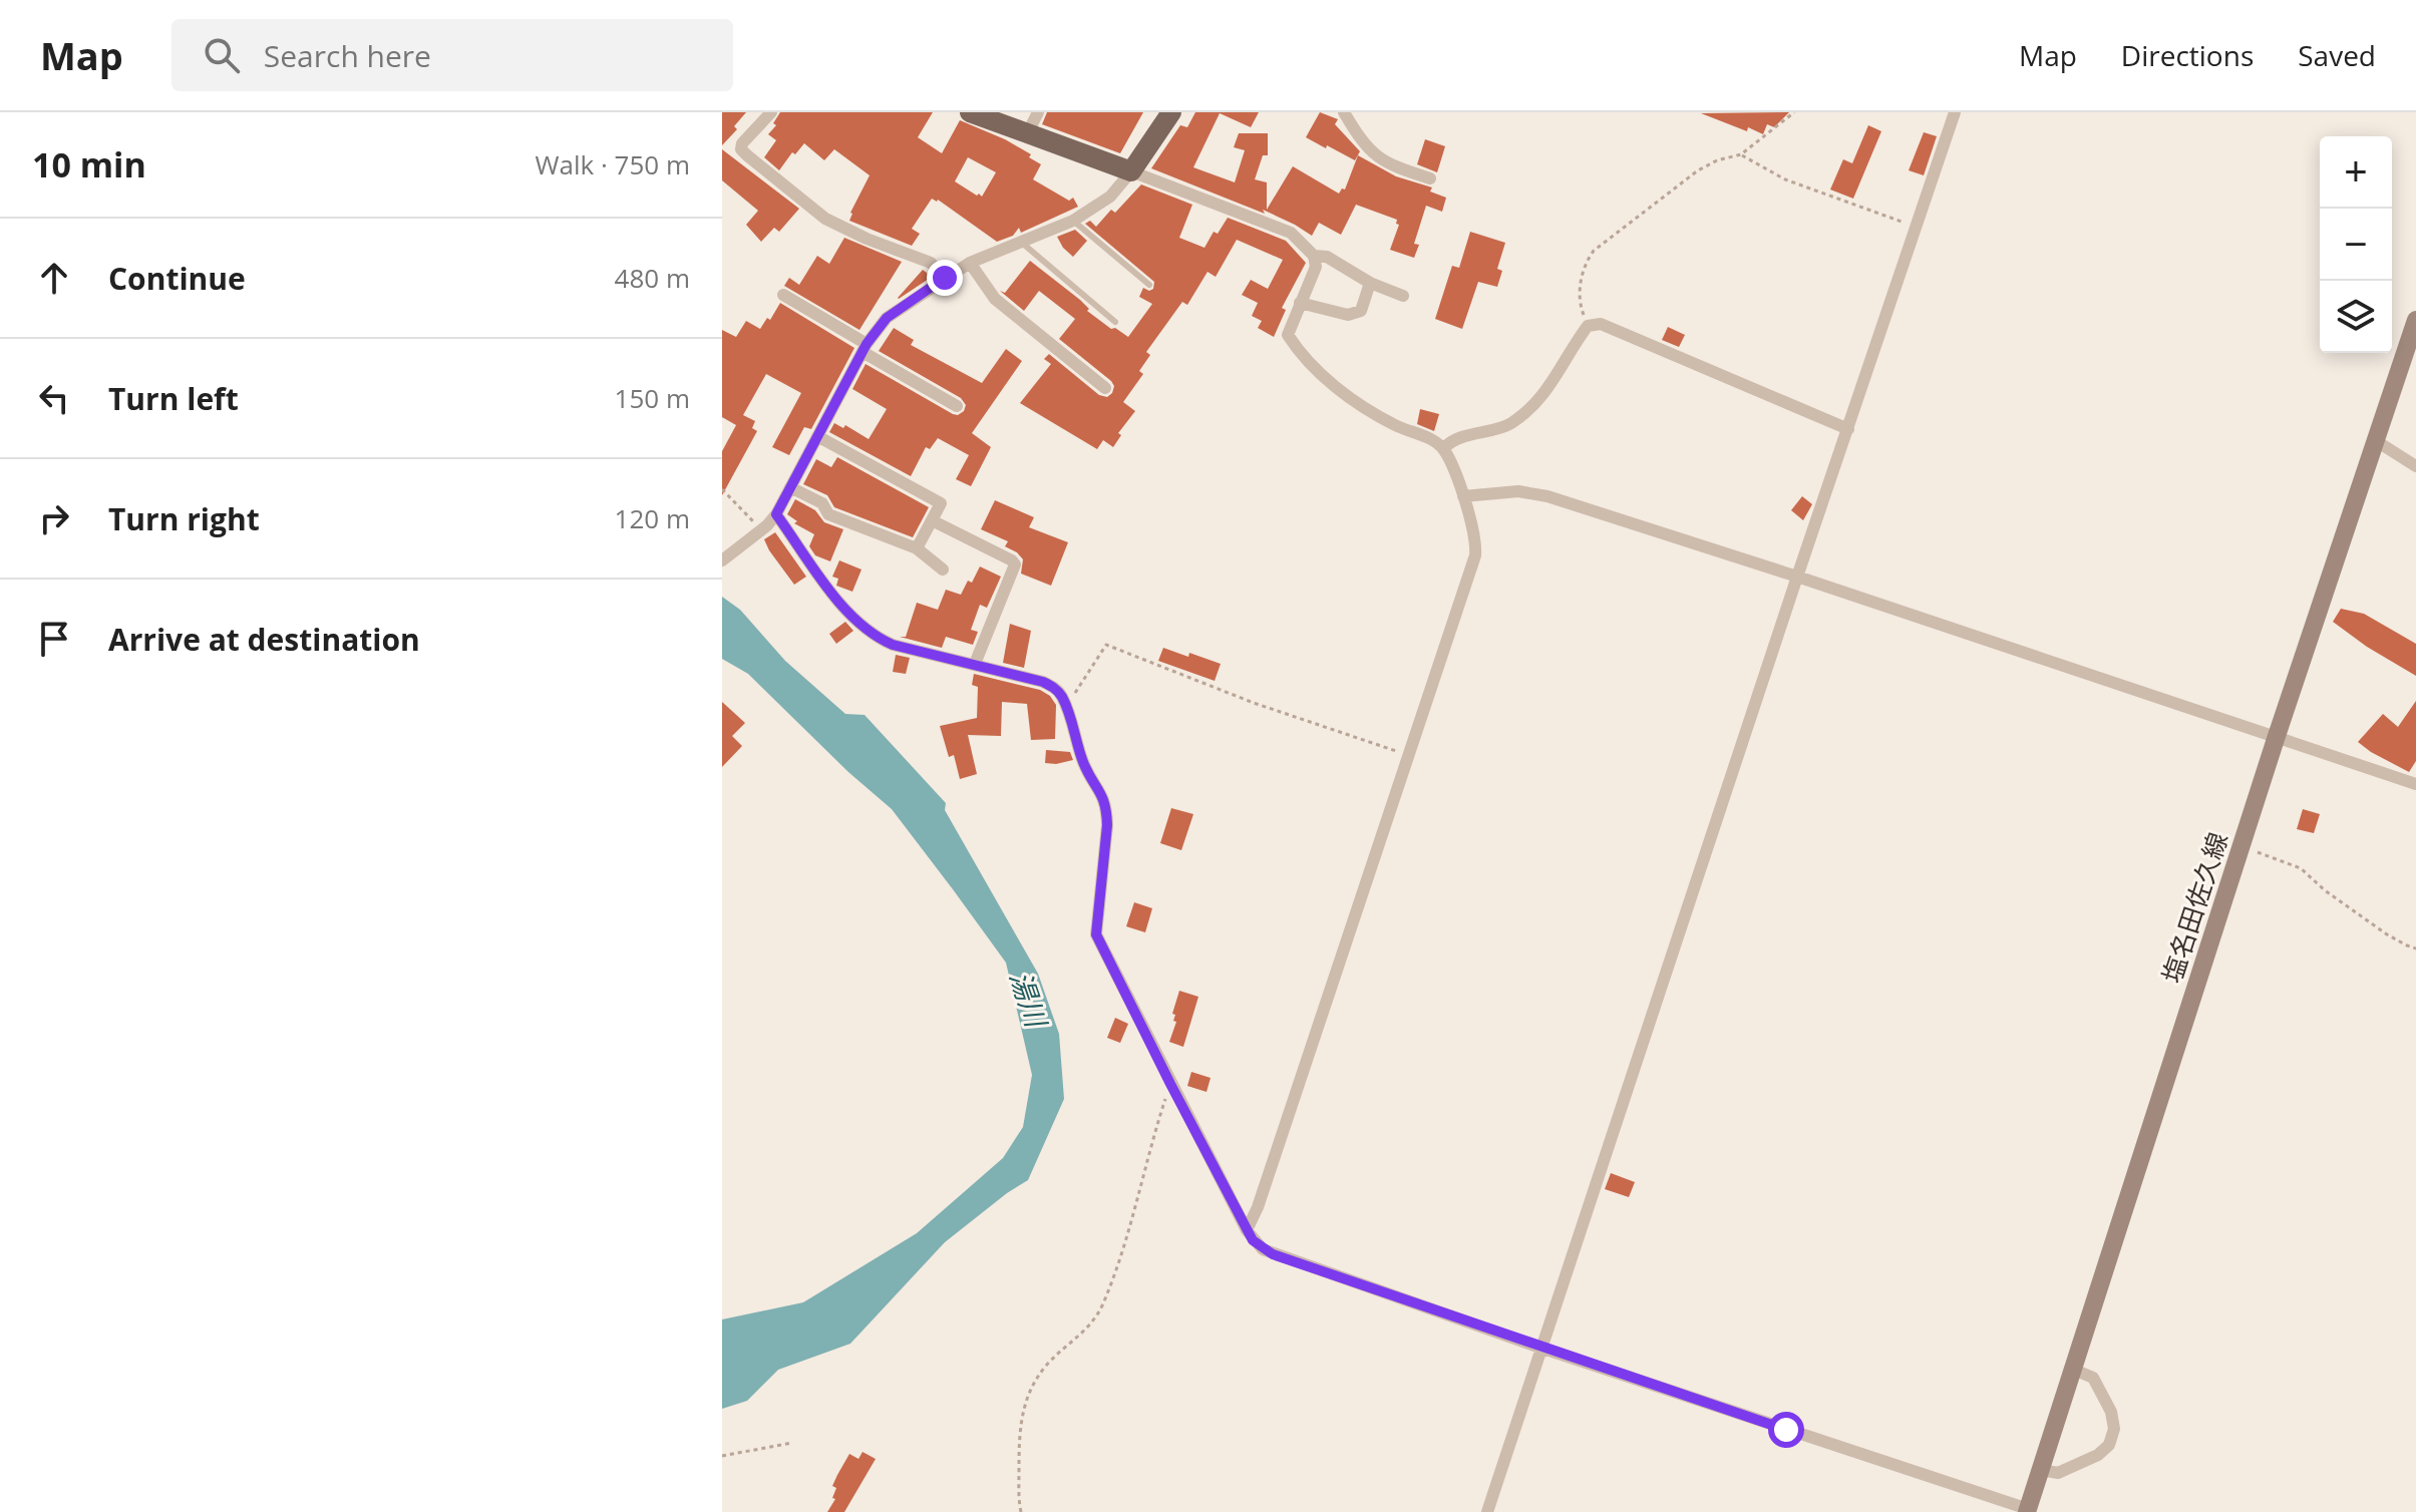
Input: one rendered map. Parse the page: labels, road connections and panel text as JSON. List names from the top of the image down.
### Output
{
  "streets": {
    "main road": ["塩名田佐久線"]
  },
  "water": ["湯川"],
  "page": {
    "header": "Map",
    "search": "Search here",
    "nav": ["Map", "Directions", "Saved"],
    "heading": ["10 min", "Walk · 750 m"],
    "map_buttons": ["+", "−"],
    "list": [
      ["Continue", "480 m"],
      ["Turn left", "150 m"],
      ["Turn right", "120 m"],
      "Arrive at destination"
    ]
  }
}
